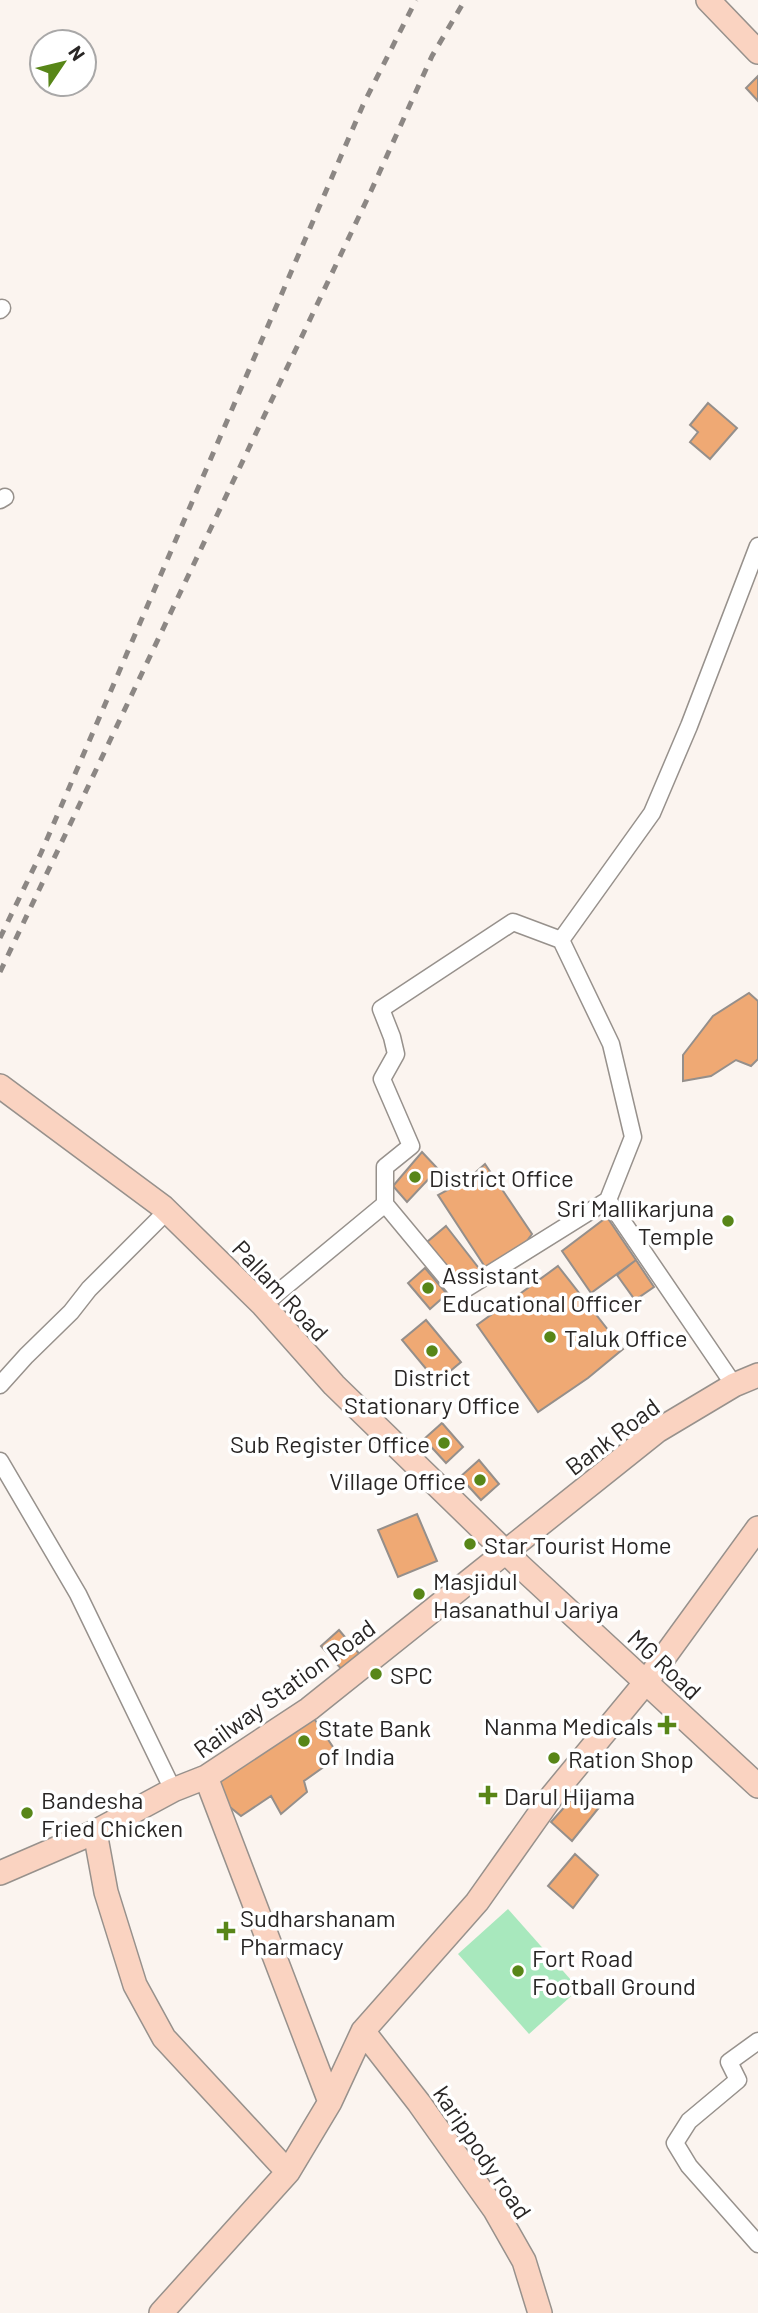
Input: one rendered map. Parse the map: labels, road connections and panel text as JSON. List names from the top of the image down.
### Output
{
  "streets": {
    "street": [
      "Pallam Road",
      "Bank Road",
      "MG Road",
      "Railway Station Road",
      "karippody road"
    ]
  },
  "crossings": [
    ["Pallam Road", "Bank Road"],
    ["Pallam Road", "MG Road"],
    ["Pallam Road", "Railway Station Road"],
    ["Bank Road", "MG Road"],
    ["Bank Road", "Railway Station Road"],
    ["MG Road", "Railway Station Road"]
  ],
  "places": {
    "other": [
      "District Office",
      "Sri Mallikarjuna Temple",
      "Assistant Educational Officer",
      "Taluk Office",
      "District Stationary Office",
      "Sub Register Office",
      "Village Office",
      "Star Tourist Home",
      "Masjidul Hasanathul Jariya",
      "SPC",
      "State Bank of India",
      "Ration Shop",
      "Bandesha Fried Chicken",
      "Fort Road Football Ground"
    ],
    "health": ["Nanma Medicals", "Darul Hijama", "Sudharshanam Pharmacy"]
  },
  "north": "top right"
}
